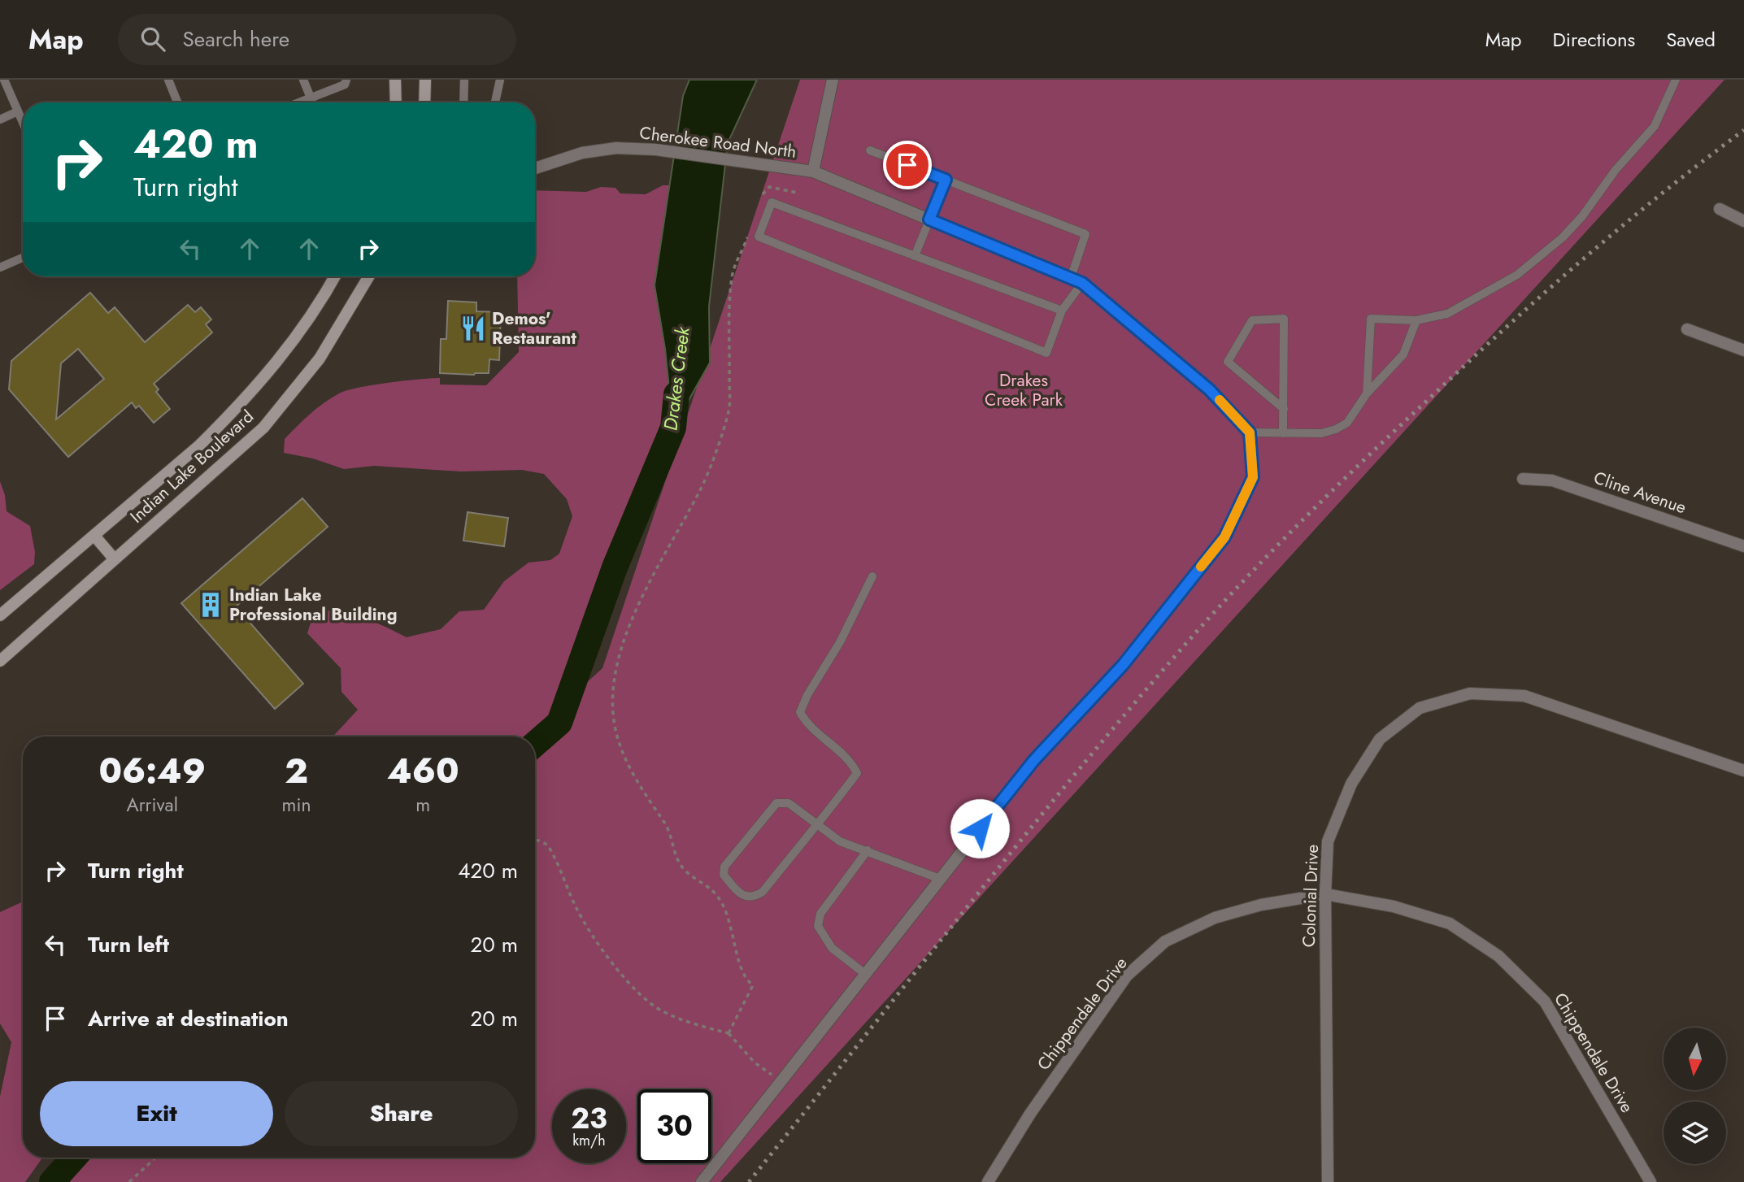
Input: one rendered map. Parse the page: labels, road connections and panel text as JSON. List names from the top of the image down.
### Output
{
  "streets": {
    "main road": ["Indian Lake Boulevard"],
    "street": [
      "Cherokee Road North",
      "Cline Avenue",
      "Colonial Drive",
      "Chippendale Drive"
    ]
  },
  "crossings": [
    ["Colonial Drive", "Chippendale Drive"]
  ],
  "water": ["Drakes Creek"],
  "parks": ["Drakes Creek Park"],
  "places": {
    "restaurant": ["Demos' Restaurant"],
    "building": ["Indian Lake Professional Building"]
  },
  "north": "bottom",
  "page": {
    "header": "Map",
    "search": "Search here",
    "nav": ["Map", "Directions", "Saved"],
    "turn": ["420 m", "Turn right"],
    "eta": [
      "06:49",
      "Arrival",
      "2",
      "min",
      "460",
      "m"
    ],
    "list": [
      {
        "name": "Turn right",
        "value": "420 m"
      },
      {
        "name": "Turn left",
        "value": "20 m"
      },
      {
        "name": "Arrive at destination",
        "value": "20 m"
      }
    ],
    "buttons": ["Exit", "Share"],
    "speed": "23 km/h",
    "limit": "30"
  }
}
